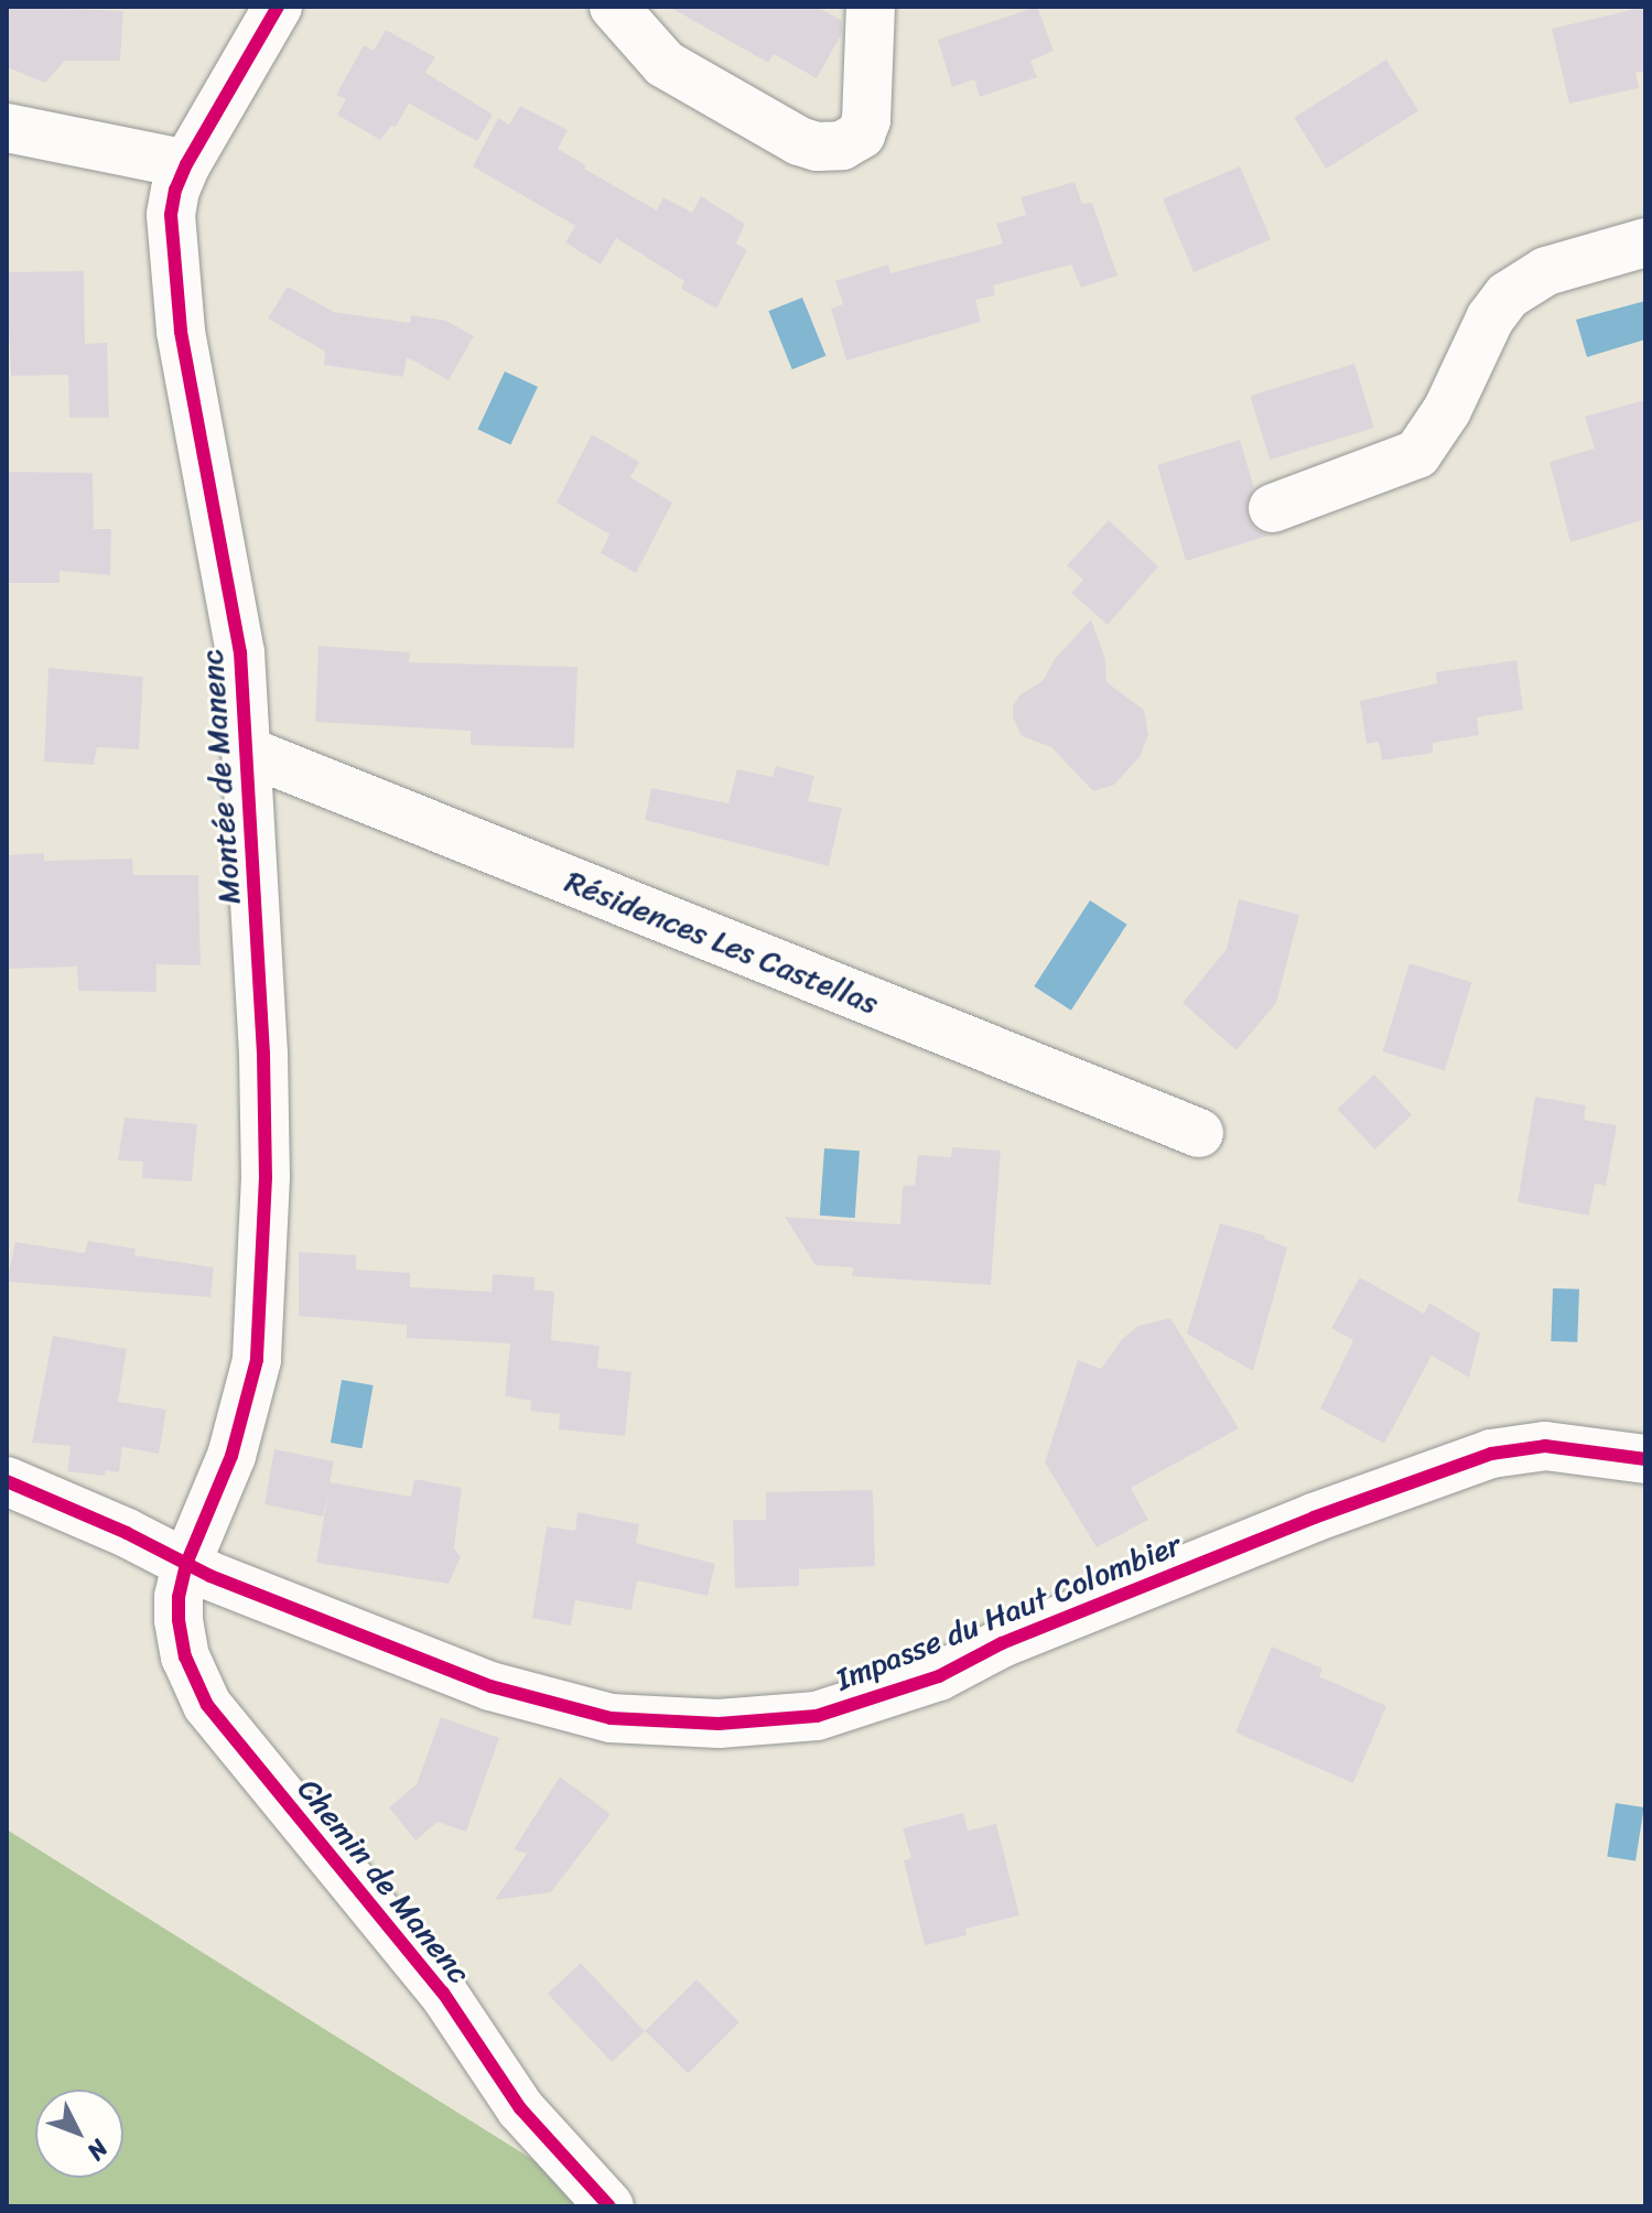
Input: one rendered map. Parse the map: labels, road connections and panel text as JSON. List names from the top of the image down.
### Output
{
  "streets": {
    "street": [
      "Montée de Manenc",
      "Résidences Les Castellas",
      "Impasse du Haut Colombier",
      "Chemin de Manenc"
    ]
  },
  "crossings": [
    ["Montée de Manenc", "Résidences Les Castellas"],
    ["Montée de Manenc", "Impasse du Haut Colombier"],
    ["Montée de Manenc", "Chemin de Manenc"],
    ["Impasse du Haut Colombier", "Chemin de Manenc"]
  ],
  "north": "bottom right"
}
